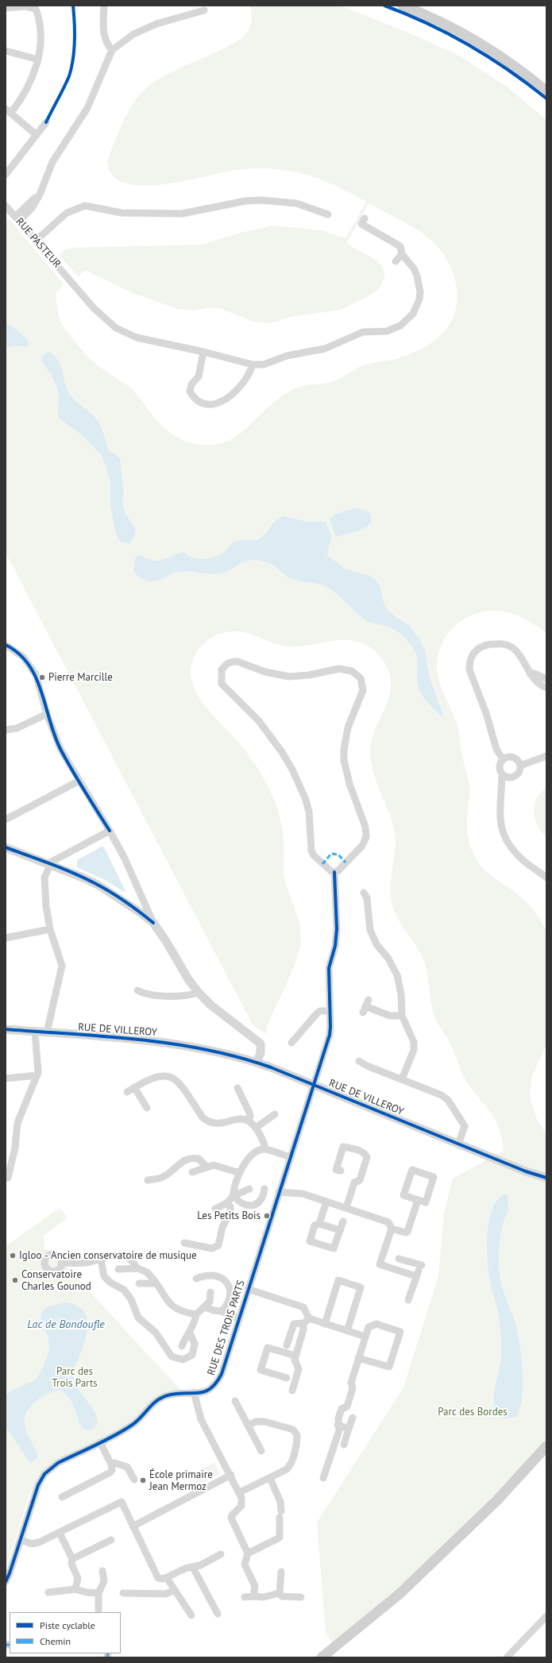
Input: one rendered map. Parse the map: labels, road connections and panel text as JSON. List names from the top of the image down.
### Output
{
  "streets": {
    "street": ["RUE PASTEUR", "RUE DE VILLEROY", "RUE DES TROIS PARTS"]
  },
  "crossings": [
    ["RUE DE VILLEROY", "RUE DES TROIS PARTS"]
  ],
  "water": ["Lac de Bondoufle"],
  "parks": ["Parc des Trois Parts", "Parc des Bordes"],
  "places": [
    "Pierre Marcille",
    "Les Petits Bois",
    "Igloo - Ancien conservatoire de musique",
    "Conservatoire Charles Gounod",
    "École primaire Jean Mermoz"
  ],
  "legend": ["Piste cyclable", "Chemin"]
}
